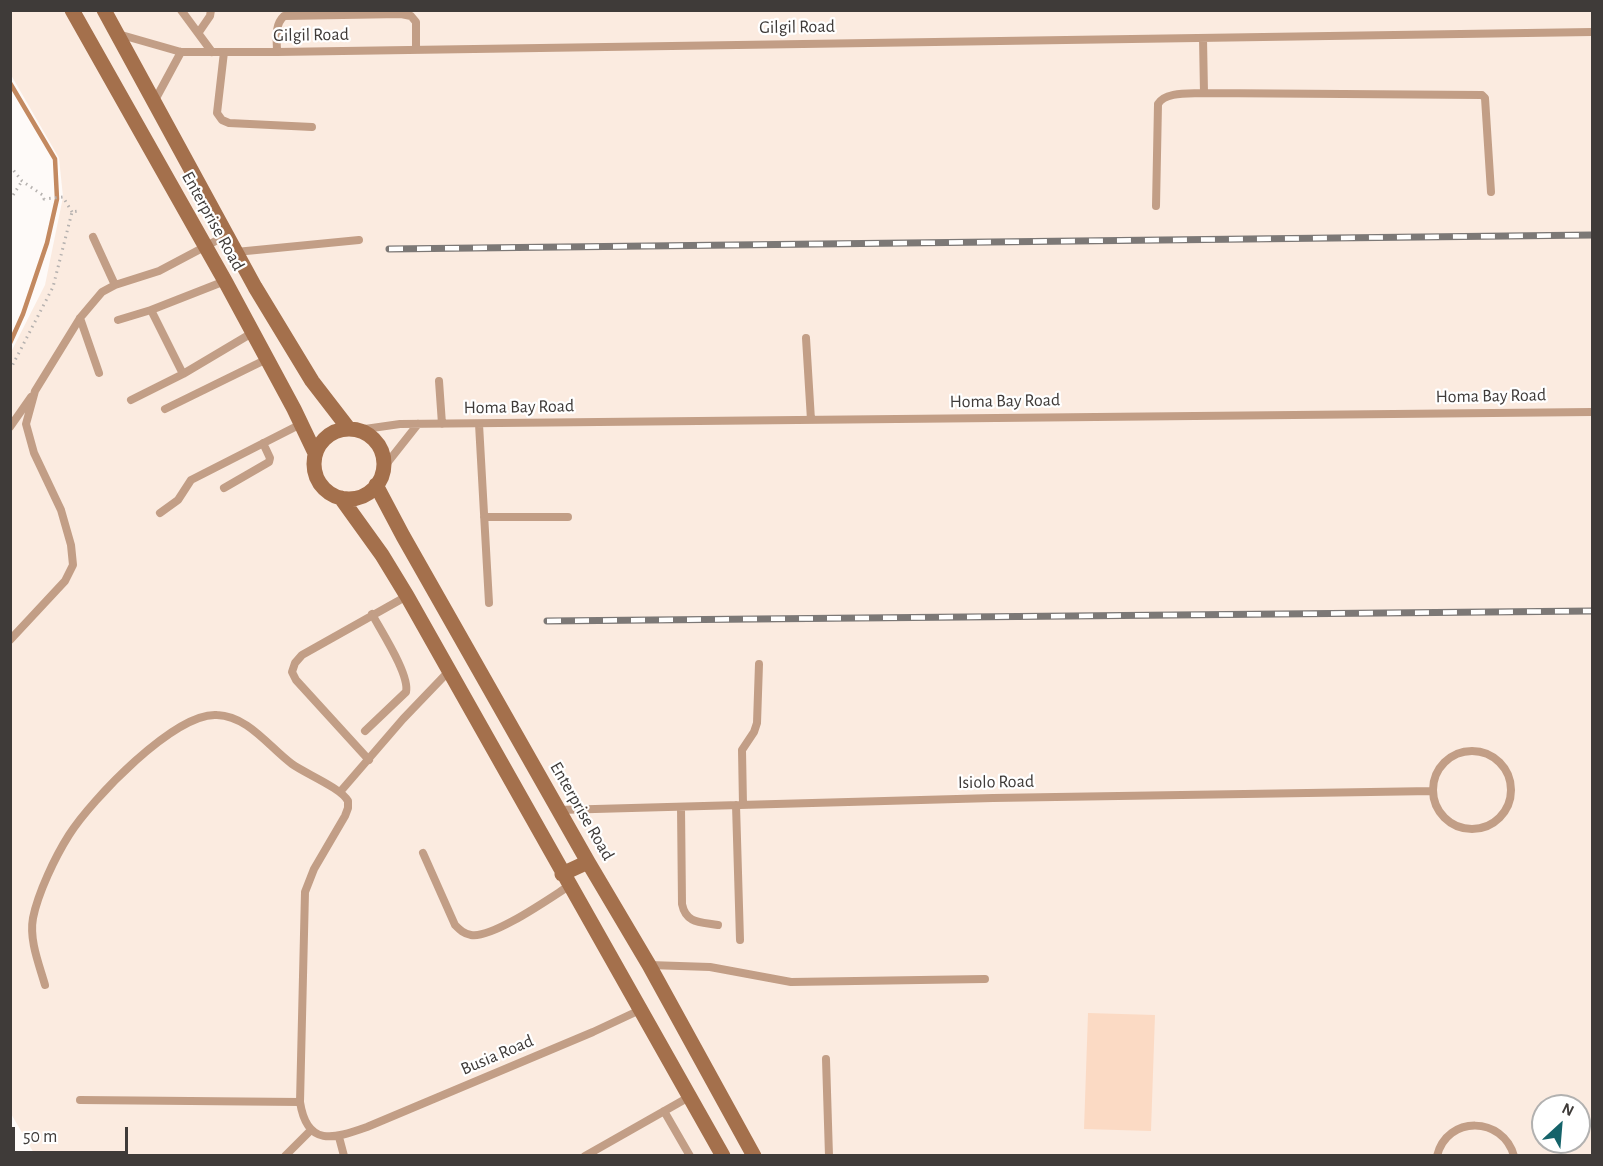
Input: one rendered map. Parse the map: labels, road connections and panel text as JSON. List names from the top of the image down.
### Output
{
  "streets": {
    "main road": ["Enterprise Road"],
    "lane": [
      "Gilgil Road",
      "Homa Bay Road",
      "Isiolo Road",
      "Busia Road"
    ]
  },
  "crossings": [
    ["Gilgil Road", "Enterprise Road"],
    ["Enterprise Road", "Homa Bay Road"],
    ["Enterprise Road", "Isiolo Road"],
    ["Enterprise Road", "Busia Road"]
  ],
  "scale_bar": "50 m",
  "north": "top right"
}
